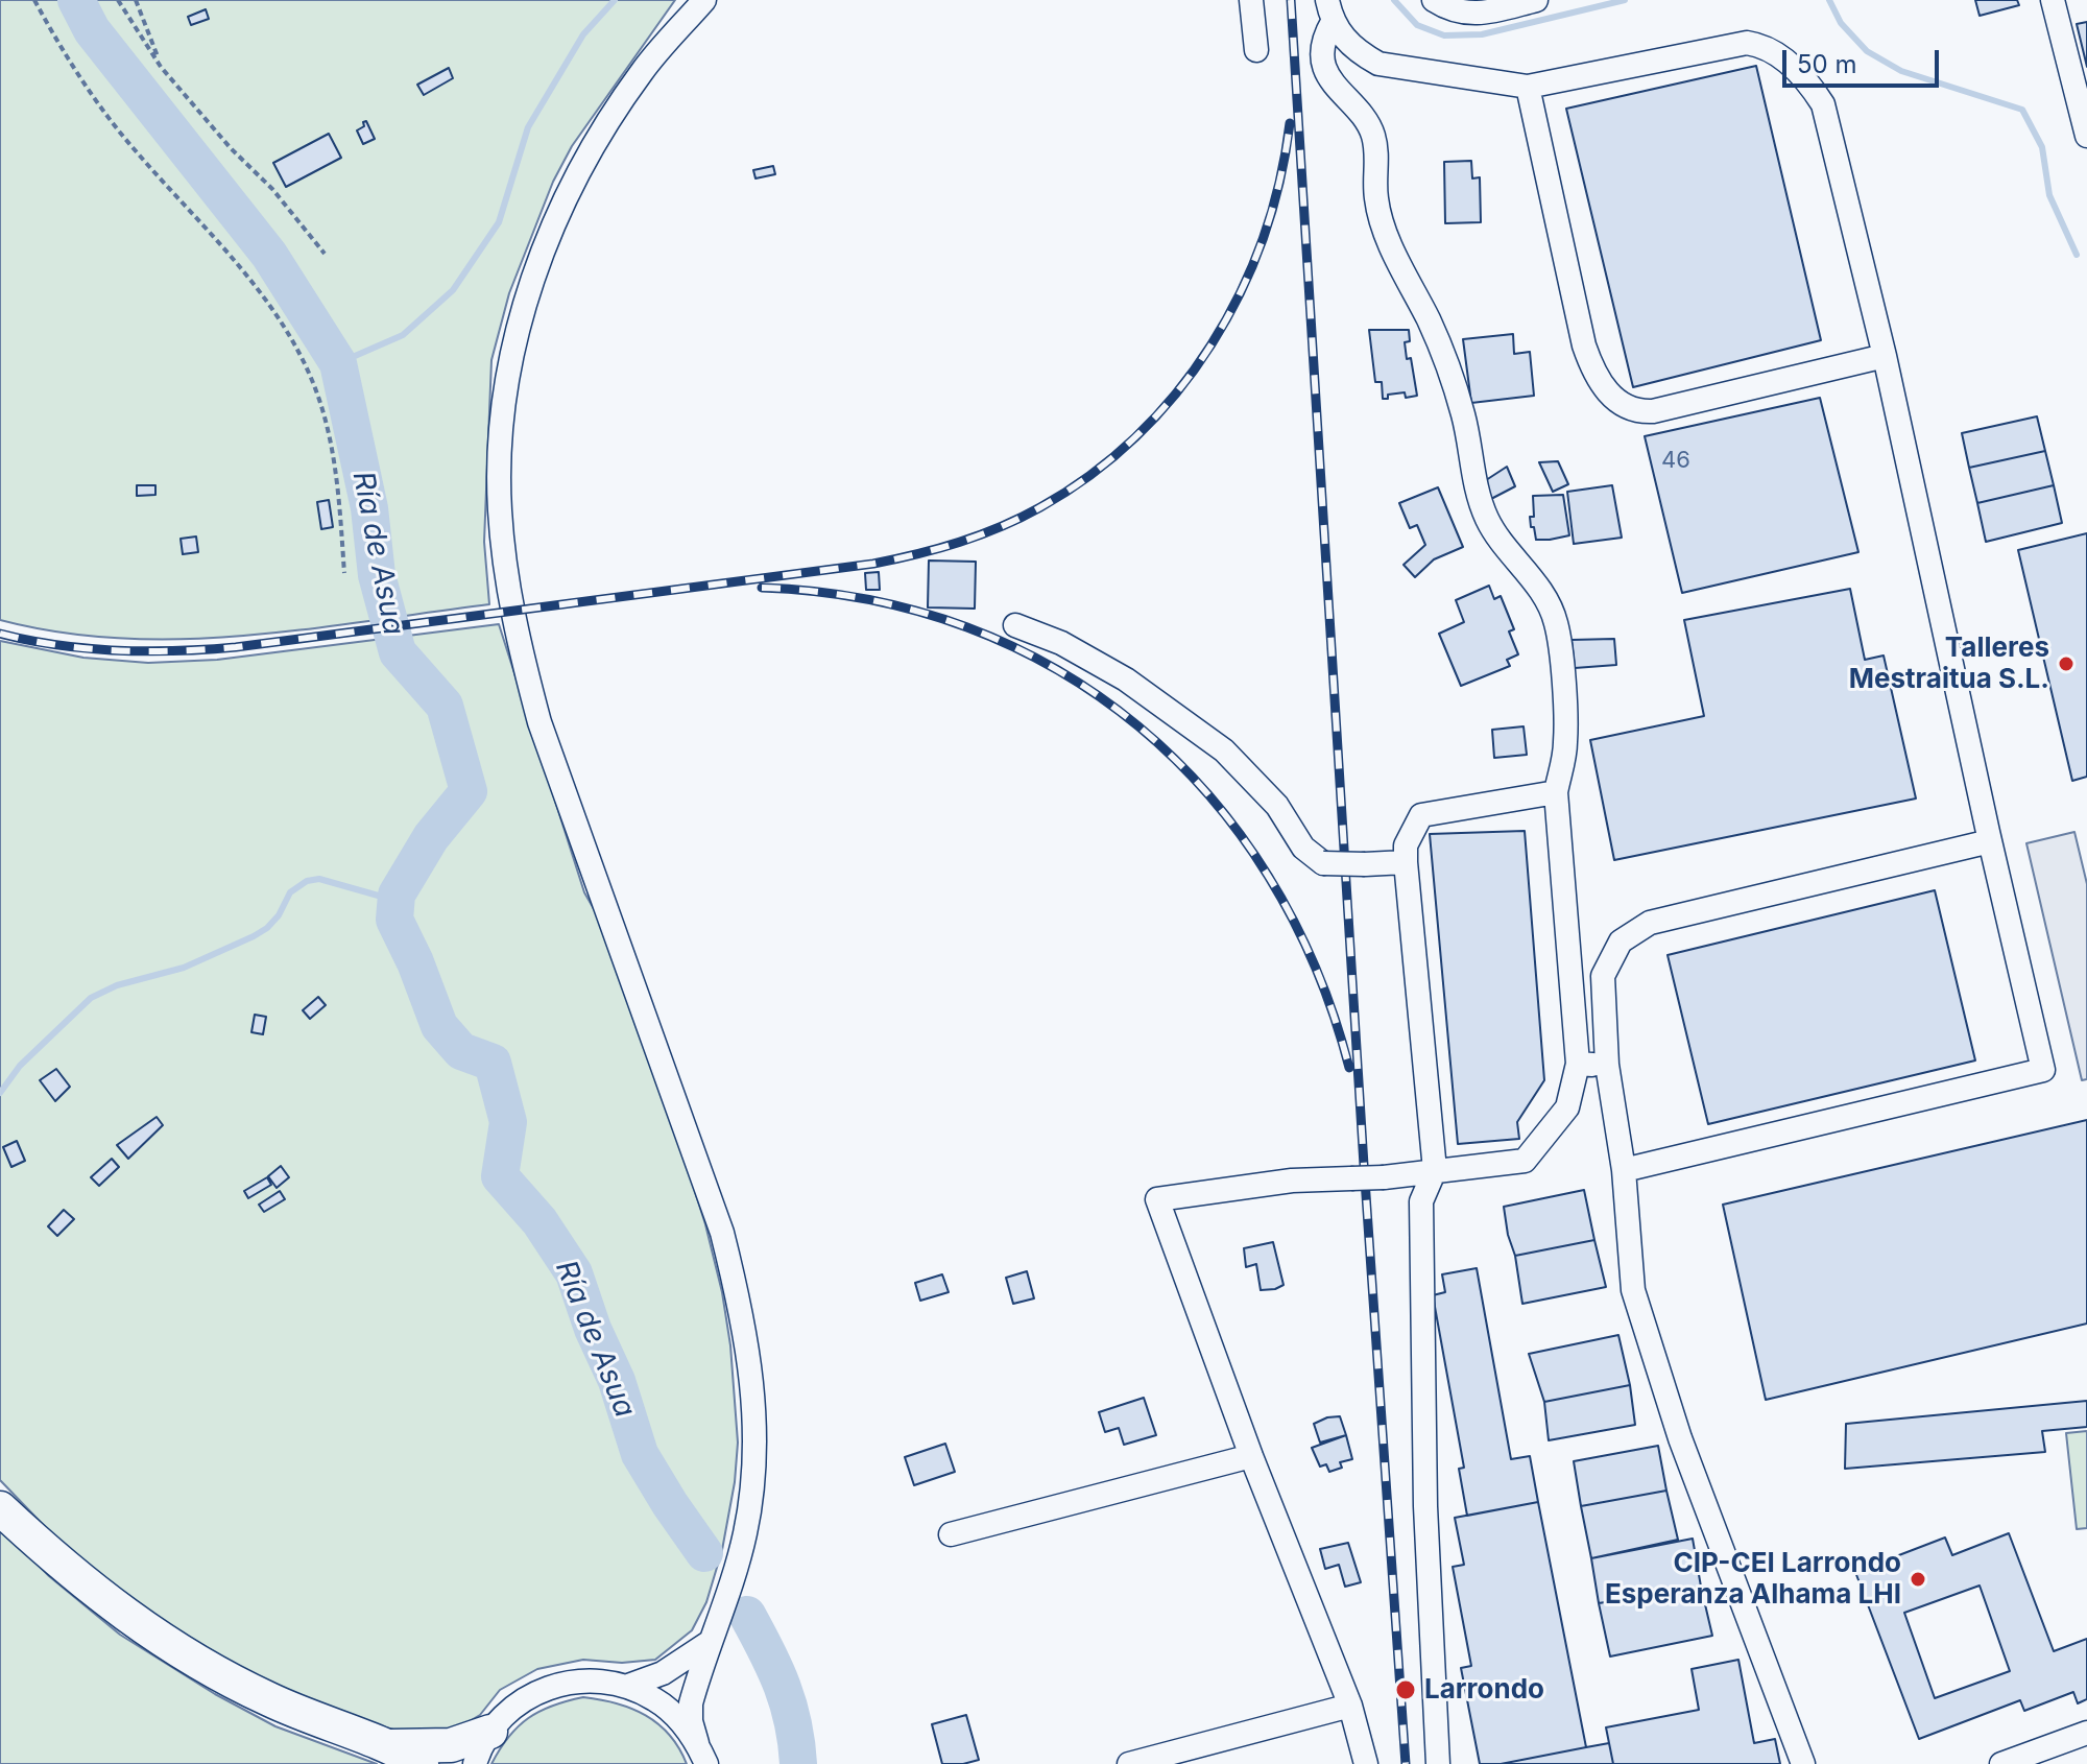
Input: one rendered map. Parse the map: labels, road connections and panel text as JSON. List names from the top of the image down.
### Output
{
  "water": ["Ría de Asua"],
  "places": ["Talleres Mestraitua S.L.", "CIP-CEI Larrondo Esperanza Alhama LHI", "Larrondo"],
  "house_numbers": ["46"],
  "scale_bar": "50 m"
}
